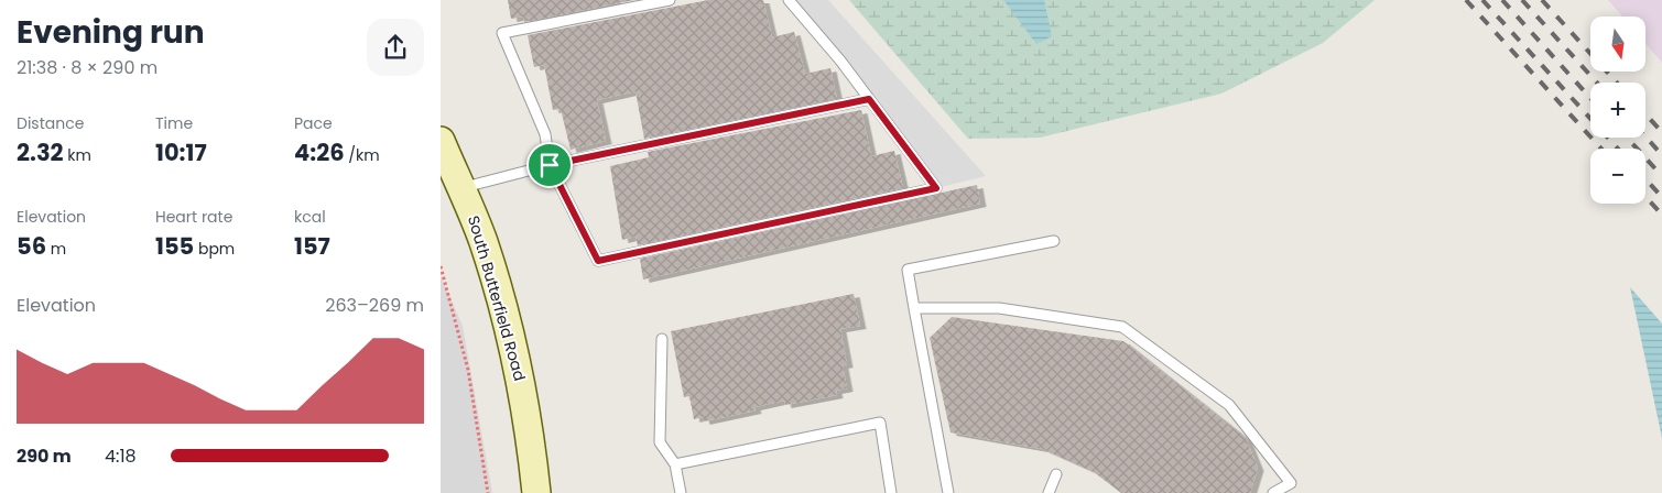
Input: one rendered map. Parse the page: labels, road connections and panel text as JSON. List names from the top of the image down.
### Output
{
  "streets": {
    "main road": ["South Butterfield Road"]
  },
  "north": "bottom",
  "page": {
    "heading": ["Evening run", "21:38 · 8 × 290 m"],
    "map_buttons": ["+", "−"],
    "stats": [
      ["Distance", "2.32 km"],
      ["Time", "10:17"],
      ["Pace", "4:26 /km"],
      ["Elevation", "56 m"],
      ["Heart rate", "155 bpm"],
      ["kcal", "157"]
    ],
    "chart": ["Elevation", "263–269 m"],
    "list": [
      {
        "name": "290 m",
        "note": "4:18"
      }
    ]
  }
}
